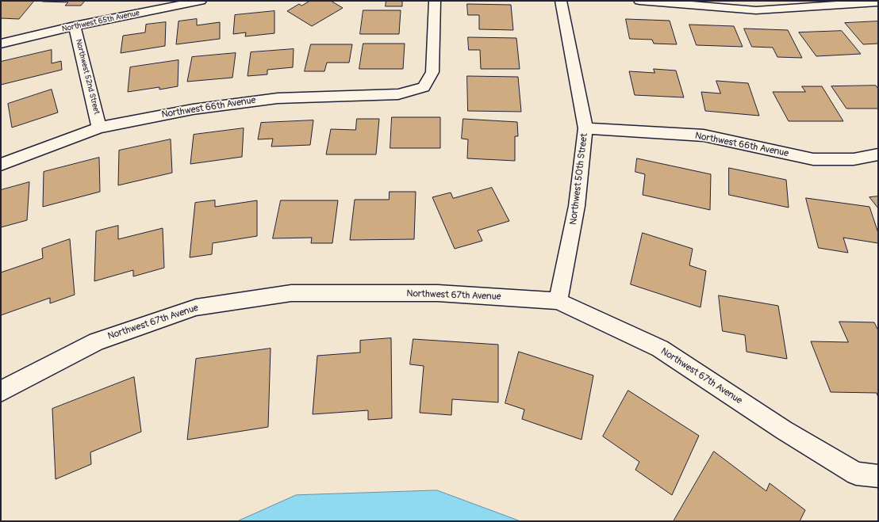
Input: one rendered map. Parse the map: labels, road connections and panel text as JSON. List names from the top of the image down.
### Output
{
  "streets": {
    "street": [
      "Northwest 65th Avenue",
      "Northwest 52nd Street",
      "Northwest 66th Avenue",
      "Northwest 50th Street",
      "Northwest 67th Avenue"
    ]
  },
  "crossings": [
    ["Northwest 65th Avenue", "Northwest 52nd Street"],
    ["Northwest 52nd Street", "Northwest 66th Avenue"],
    ["Northwest 66th Avenue", "Northwest 50th Street"],
    ["Northwest 50th Street", "Northwest 67th Avenue"]
  ]
}
